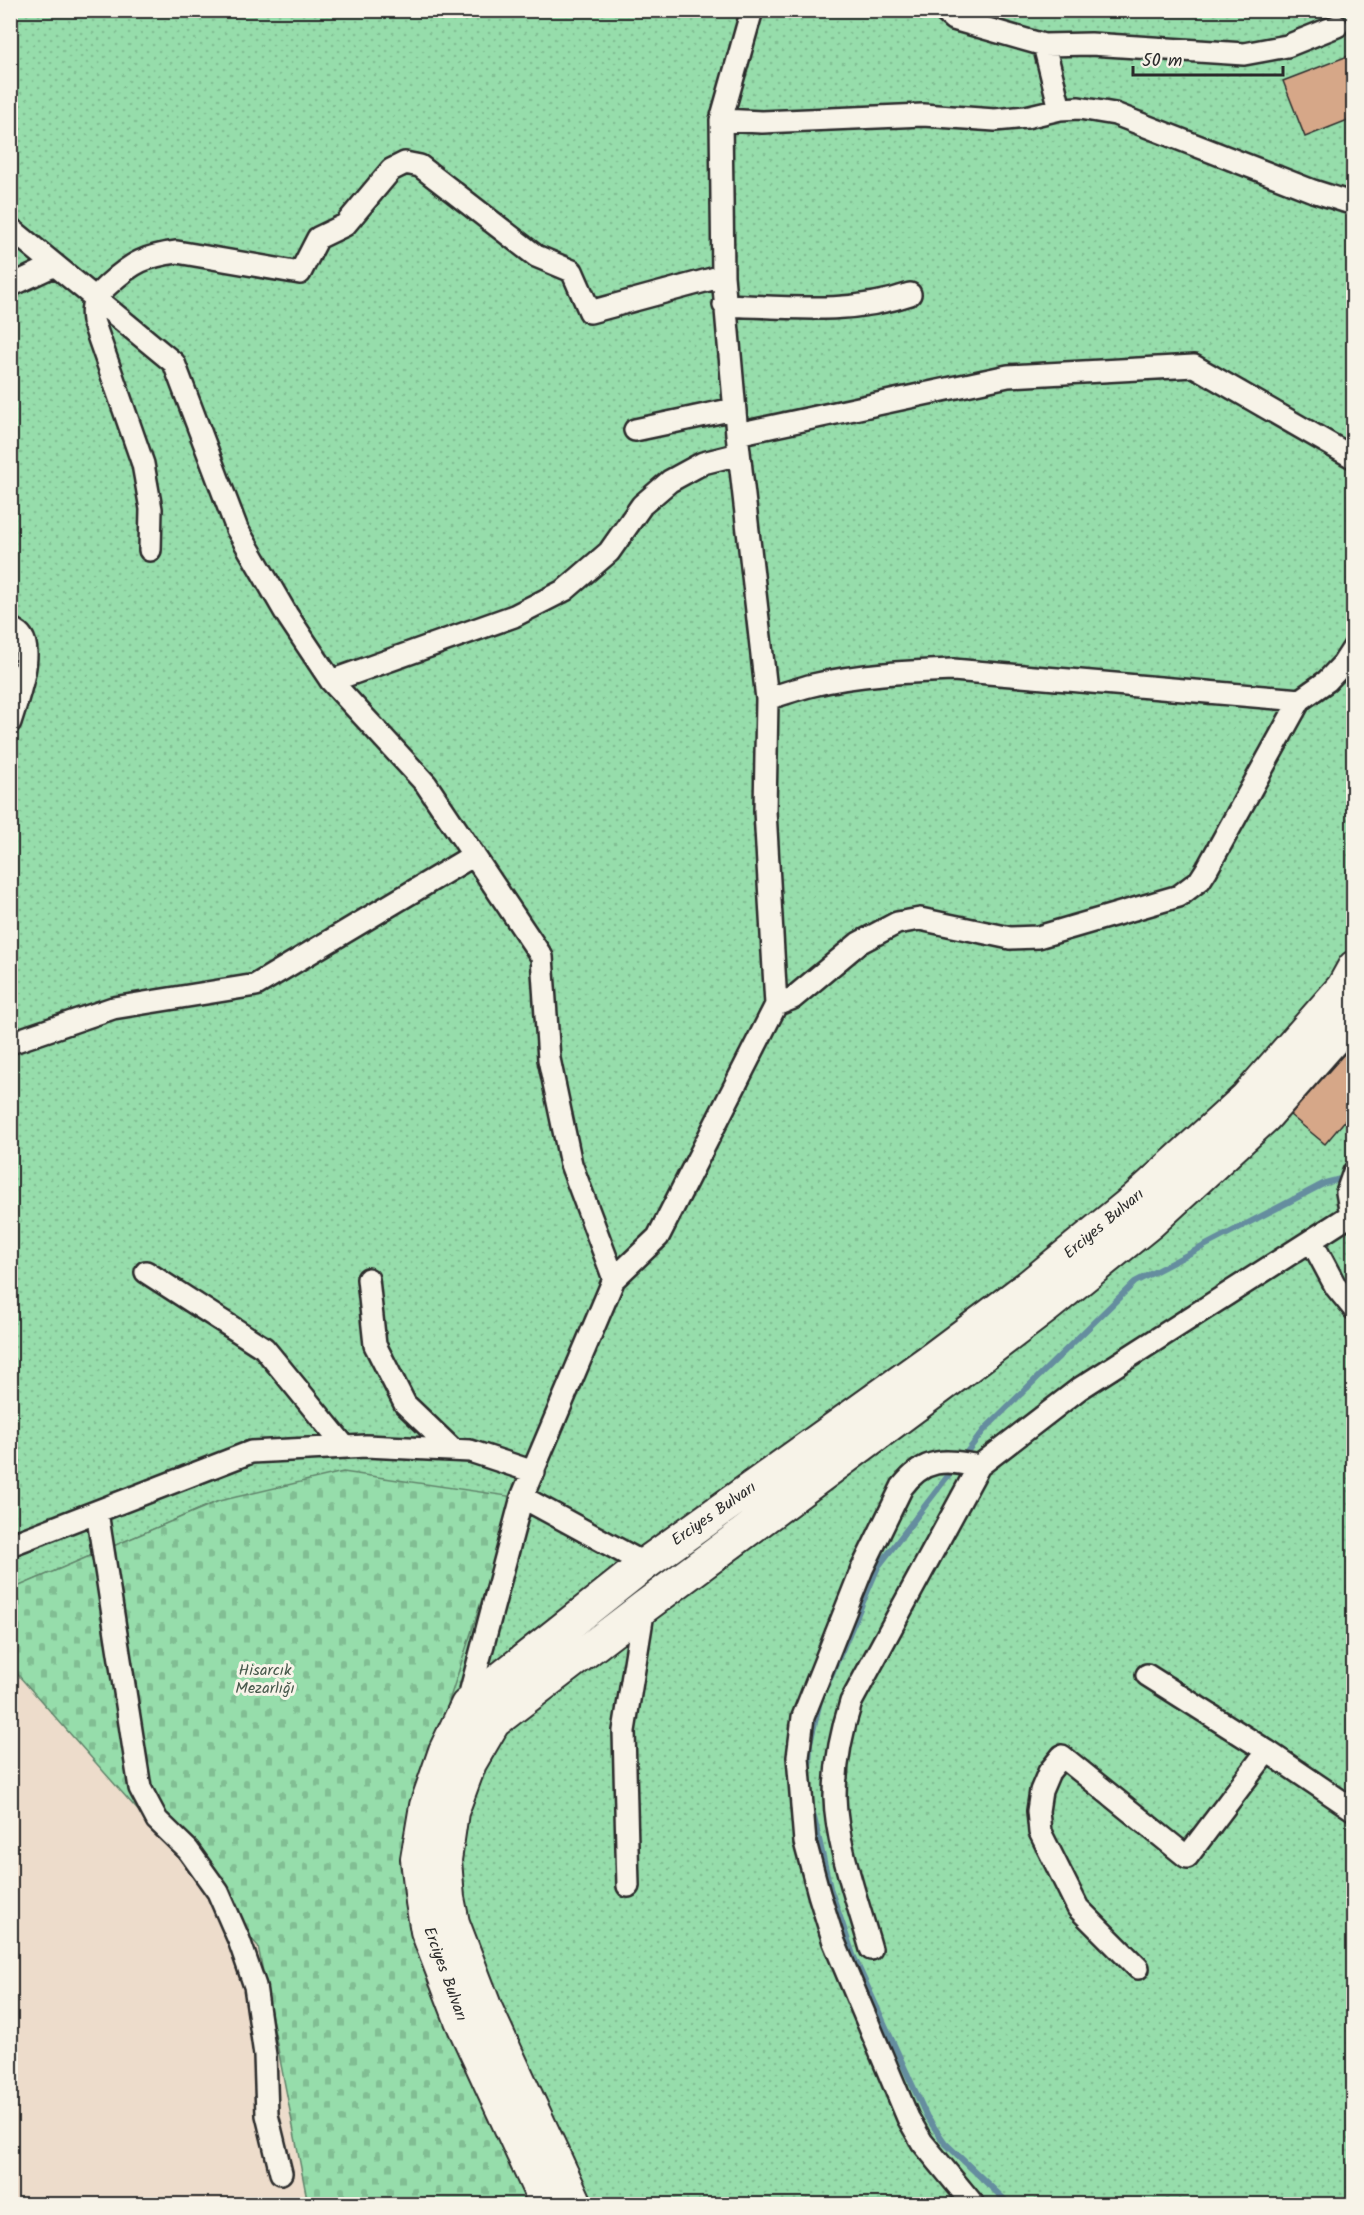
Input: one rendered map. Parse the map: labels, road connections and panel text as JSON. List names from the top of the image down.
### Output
{
  "streets": {
    "highway": ["Erciyes Bulvarı"]
  },
  "parks": ["Hisarcık Mezarlığı"],
  "scale_bar": "50 m"
}
